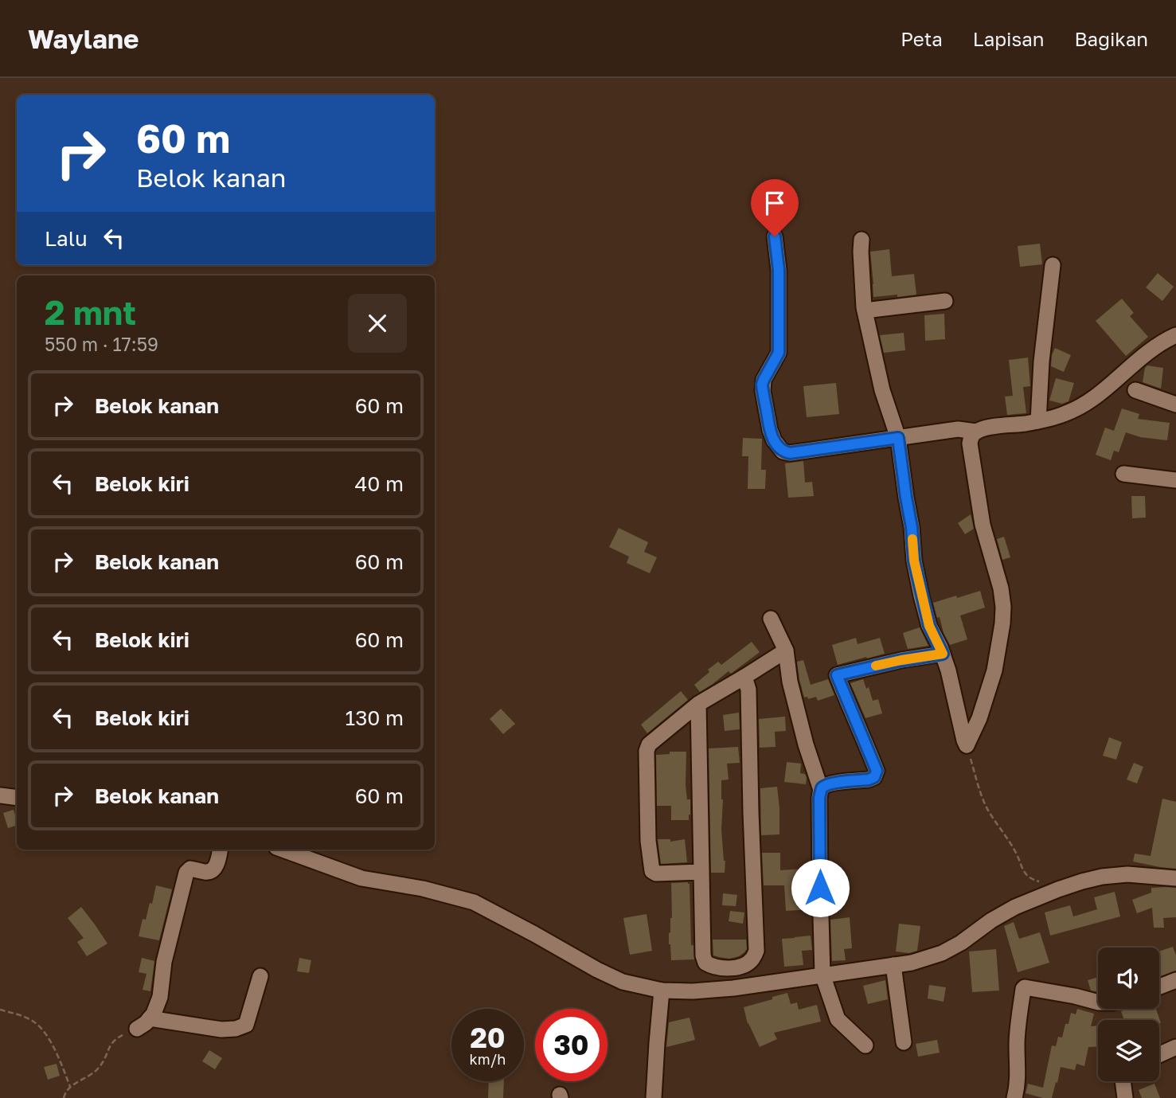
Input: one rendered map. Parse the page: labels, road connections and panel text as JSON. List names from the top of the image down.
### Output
{
  "page": {
    "header": "Waylane",
    "nav": ["Peta", "Lapisan", "Bagikan"],
    "turn": ["60 m", "Belok kanan"],
    "then": "Lalu",
    "heading": ["2 mnt", "550 m · 17:59"],
    "list": [
      {
        "name": "Belok kanan",
        "value": "60 m"
      },
      {
        "name": "Belok kiri",
        "value": "40 m"
      },
      {
        "name": "Belok kanan",
        "value": "60 m"
      },
      {
        "name": "Belok kiri",
        "value": "60 m"
      },
      {
        "name": "Belok kiri",
        "value": "130 m"
      },
      {
        "name": "Belok kanan",
        "value": "60 m"
      }
    ],
    "speed": "20 km/h",
    "limit": "30"
  }
}
